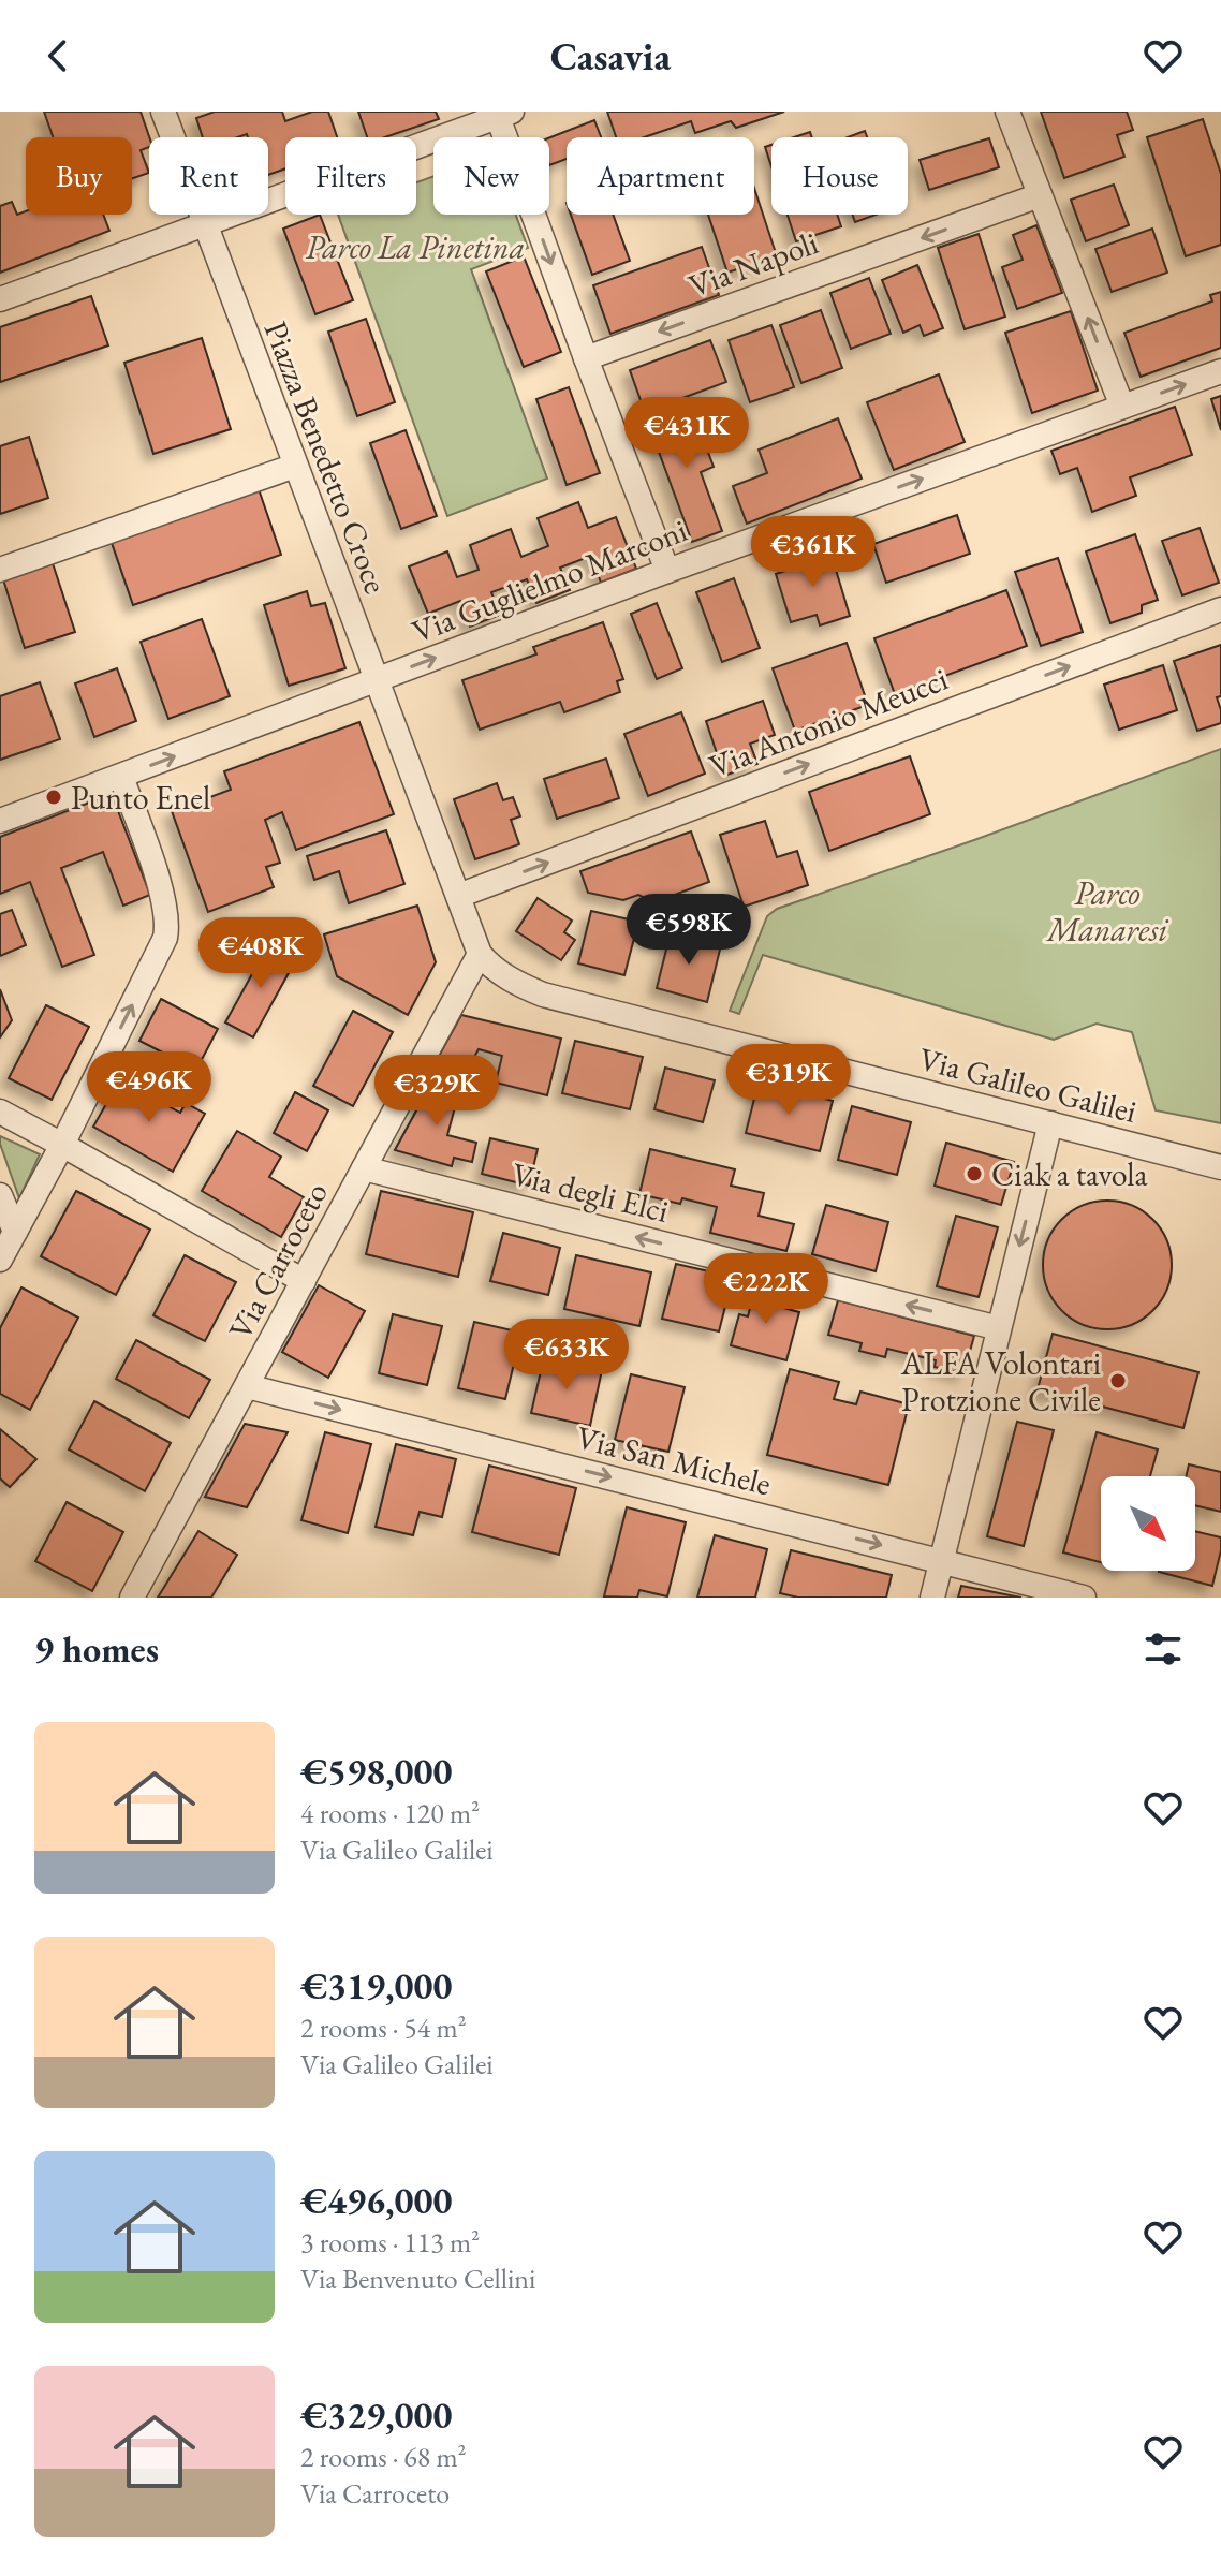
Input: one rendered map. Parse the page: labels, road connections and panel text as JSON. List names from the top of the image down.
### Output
{
  "streets": {
    "street": [
      "Via Napoli",
      "Piazza Benedetto Croce",
      "Via Guglielmo Marconi",
      "Via Antonio Meucci",
      "Via Galileo Galilei",
      "Via degli Elci",
      "Via Carroceto",
      "Via San Michele"
    ]
  },
  "crossings": [
    ["Piazza Benedetto Croce", "Via Guglielmo Marconi"],
    ["Piazza Benedetto Croce", "Via Antonio Meucci"],
    ["Piazza Benedetto Croce", "Via Galileo Galilei"],
    ["Piazza Benedetto Croce", "Via Carroceto"],
    ["Via Galileo Galilei", "Via Carroceto"],
    ["Via degli Elci", "Via Carroceto"],
    ["Via Carroceto", "Via San Michele"]
  ],
  "one_way": [
    "Via Napoli",
    "Via Guglielmo Marconi",
    "Via Antonio Meucci",
    "Via degli Elci",
    "Via San Michele"
  ],
  "parks": ["Parco La Pinetina", "Parco Manaresi"],
  "places": ["Punto Enel", "Ciak a tavola", "ALFA Volontari Protzione Civile"],
  "north": "bottom right",
  "page": {
    "header": "Casavia",
    "chip": [
      "Buy",
      "Rent",
      "Filters",
      "New",
      "Apartment",
      "House"
    ],
    "price": [
      "€431K",
      "€361K",
      "€598K",
      "€408K",
      "€319K",
      "€496K",
      "€329K",
      "€222K",
      "€633K"
    ],
    "heading": "9 homes",
    "list": [
      {
        "name": "€598,000",
        "note": "4 rooms · 120 m² · Via Galileo Galilei"
      },
      {
        "name": "€319,000",
        "note": "2 rooms · 54 m² · Via Galileo Galilei"
      },
      {
        "name": "€496,000",
        "note": "3 rooms · 113 m² · Via Benvenuto Cellini"
      },
      {
        "name": "€329,000",
        "note": "2 rooms · 68 m² · Via Carroceto"
      }
    ]
  }
}
